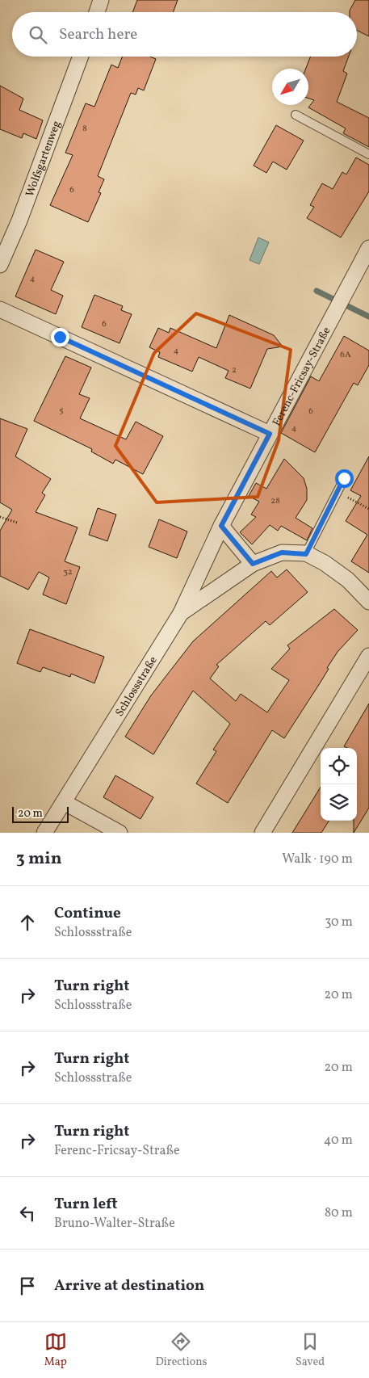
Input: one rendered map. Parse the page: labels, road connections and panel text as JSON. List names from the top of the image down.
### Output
{
  "streets": {
    "street": ["Wolfsgartenweg", "Ferenc-Fricsay-Straße", "Schlossstraße"]
  },
  "crossings": [
    ["Ferenc-Fricsay-Straße", "Schlossstraße"]
  ],
  "house_numbers": [
    "8",
    "6",
    "4",
    "6",
    "4",
    "6A",
    "2",
    "5",
    "6",
    "4",
    "28",
    "32"
  ],
  "scale_bar": "20 m",
  "north": "bottom left",
  "page": {
    "search": "Search here",
    "scale": "20 m",
    "heading": ["3 min", "Walk · 190 m"],
    "list": [
      ["Continue", "Schlossstraße", "30 m"],
      ["Turn right", "Schlossstraße", "20 m"],
      ["Turn right", "Schlossstraße", "20 m"],
      ["Turn right", "Ferenc-Fricsay-Straße", "40 m"],
      ["Turn left", "Bruno-Walter-Straße", "80 m"],
      "Arrive at destination"
    ],
    "nav": ["Map", "Directions", "Saved"]
  }
}
